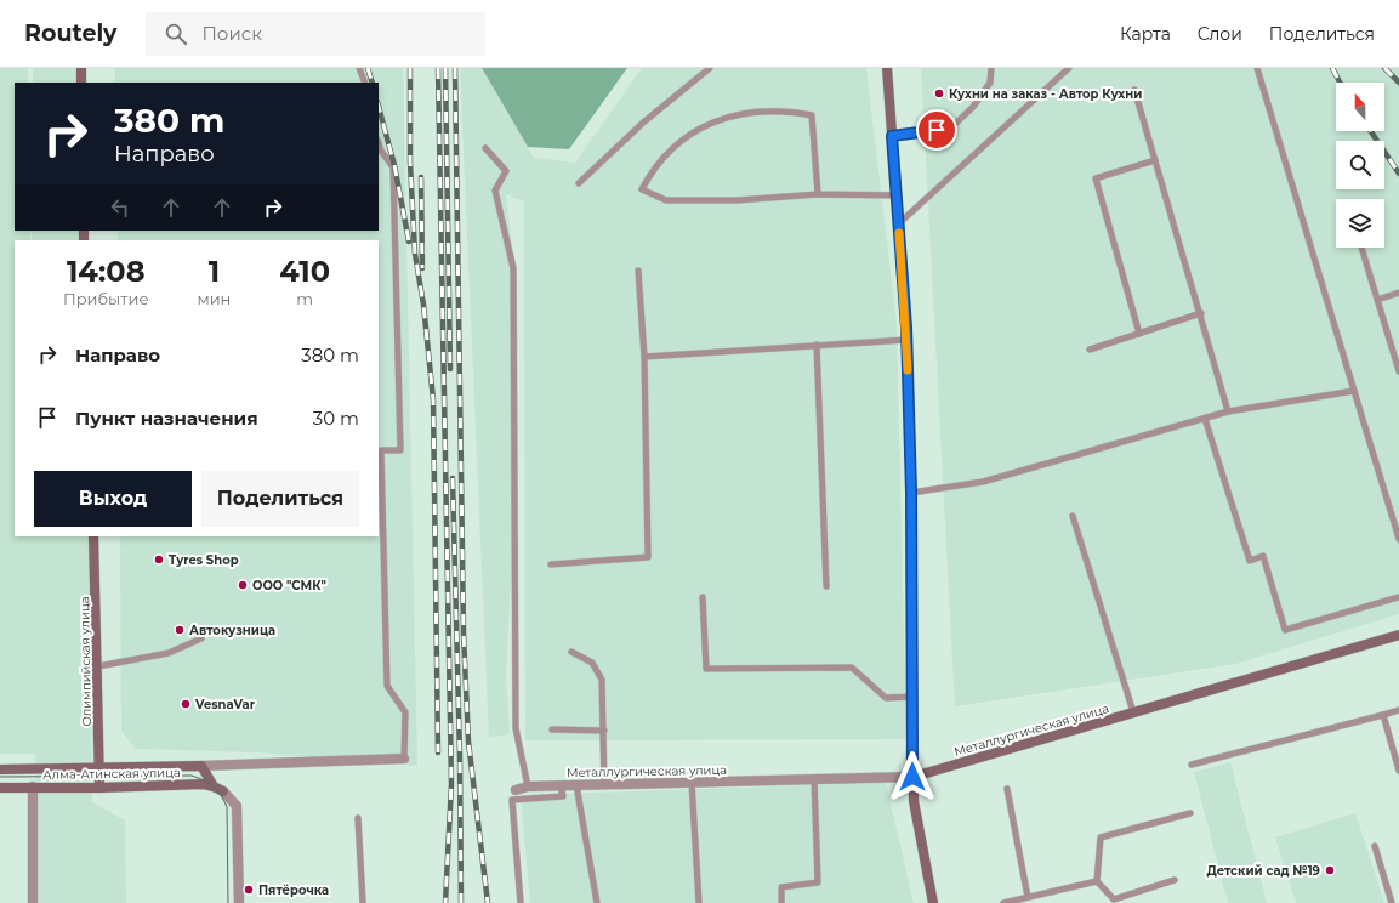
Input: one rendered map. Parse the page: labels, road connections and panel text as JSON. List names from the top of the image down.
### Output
{
  "streets": {
    "street": ["Олимпийская улица", "Металлургическая улица", "Алма-Атинская улица"]
  },
  "crossings": [
    ["Олимпийская улица", "Алма-Атинская улица"]
  ],
  "places": [
    "Кухни на заказ - Автор Кухни",
    "Tyres Shop",
    "ООО \"СМК\"",
    "Автокузница",
    "VesnaVar",
    "Детский сад №19",
    "Пятёрочка"
  ],
  "north": "top",
  "page": {
    "header": "Routely",
    "search": "Поиск",
    "nav": ["Карта", "Слои", "Поделиться"],
    "turn": ["380 m", "Направо"],
    "eta": [
      "14:08",
      "Прибытие",
      "1",
      "мин",
      "410",
      "m"
    ],
    "list": [
      {
        "name": "Направо",
        "value": "380 m"
      },
      {
        "name": "Пункт назначения",
        "value": "30 m"
      }
    ],
    "buttons": ["Выход", "Поделиться"]
  }
}
